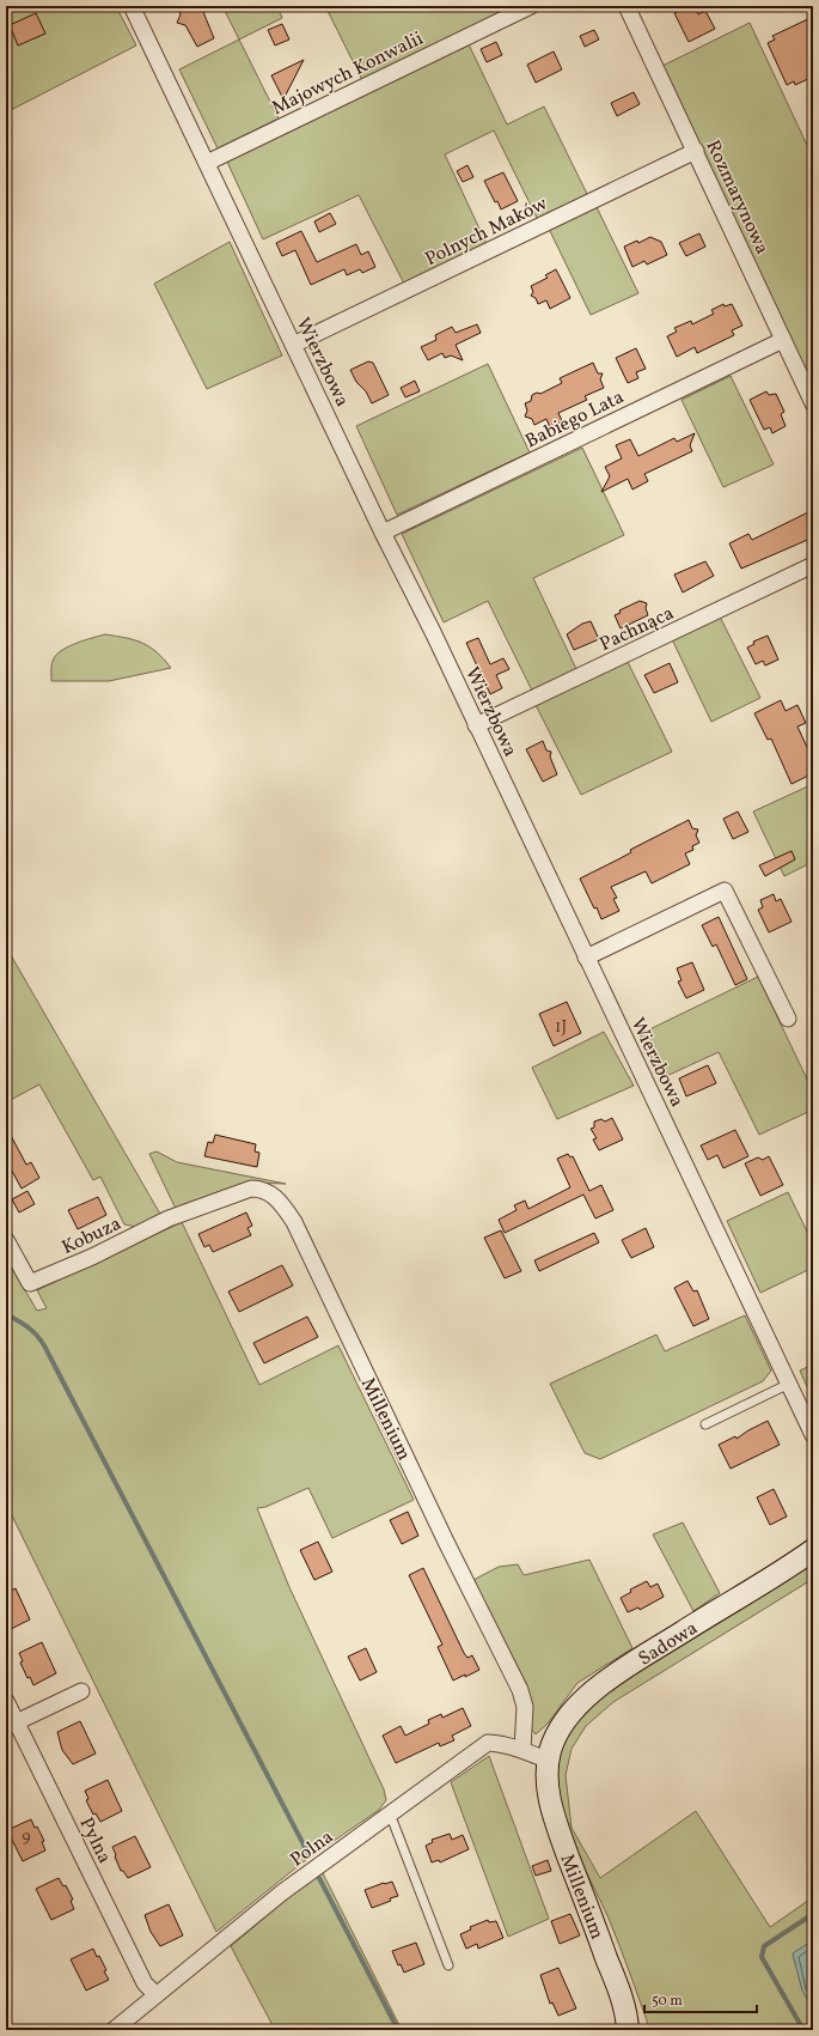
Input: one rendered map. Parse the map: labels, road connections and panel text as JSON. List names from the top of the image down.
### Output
{
  "streets": {
    "street": [
      "Majowych Konwalii",
      "Rozmarynowa",
      "Polnych Maków",
      "Wierzbowa",
      "Babiego Lata",
      "Pachnąca",
      "Kobuza",
      "Millenium",
      "Sadowa",
      "Pylna",
      "Polna"
    ]
  },
  "crossings": [
    ["Majowych Konwalii", "Wierzbowa"],
    ["Rozmarynowa", "Polnych Maków"],
    ["Rozmarynowa", "Babiego Lata"],
    ["Polnych Maków", "Wierzbowa"],
    ["Wierzbowa", "Babiego Lata"],
    ["Wierzbowa", "Pachnąca"],
    ["Kobuza", "Millenium"],
    ["Millenium", "Sadowa"],
    ["Millenium", "Polna"],
    ["Sadowa", "Polna"],
    ["Pylna", "Polna"]
  ],
  "house_numbers": ["1J", "9"],
  "scale_bar": "50 m"
}
